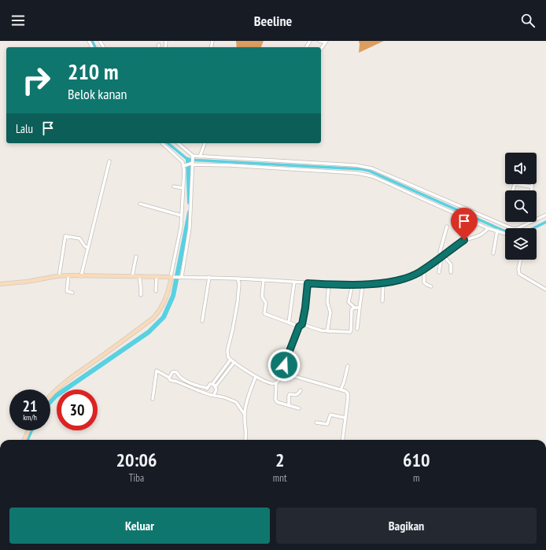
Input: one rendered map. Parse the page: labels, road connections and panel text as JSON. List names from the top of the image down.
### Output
{
  "page": {
    "header": "Beeline",
    "turn": ["210 m", "Belok kanan"],
    "then": "Lalu",
    "speed": "21 km/h",
    "limit": "30",
    "eta": [
      "20:06",
      "Tiba",
      "2",
      "mnt",
      "610",
      "m"
    ],
    "buttons": ["Keluar", "Bagikan"]
  }
}
